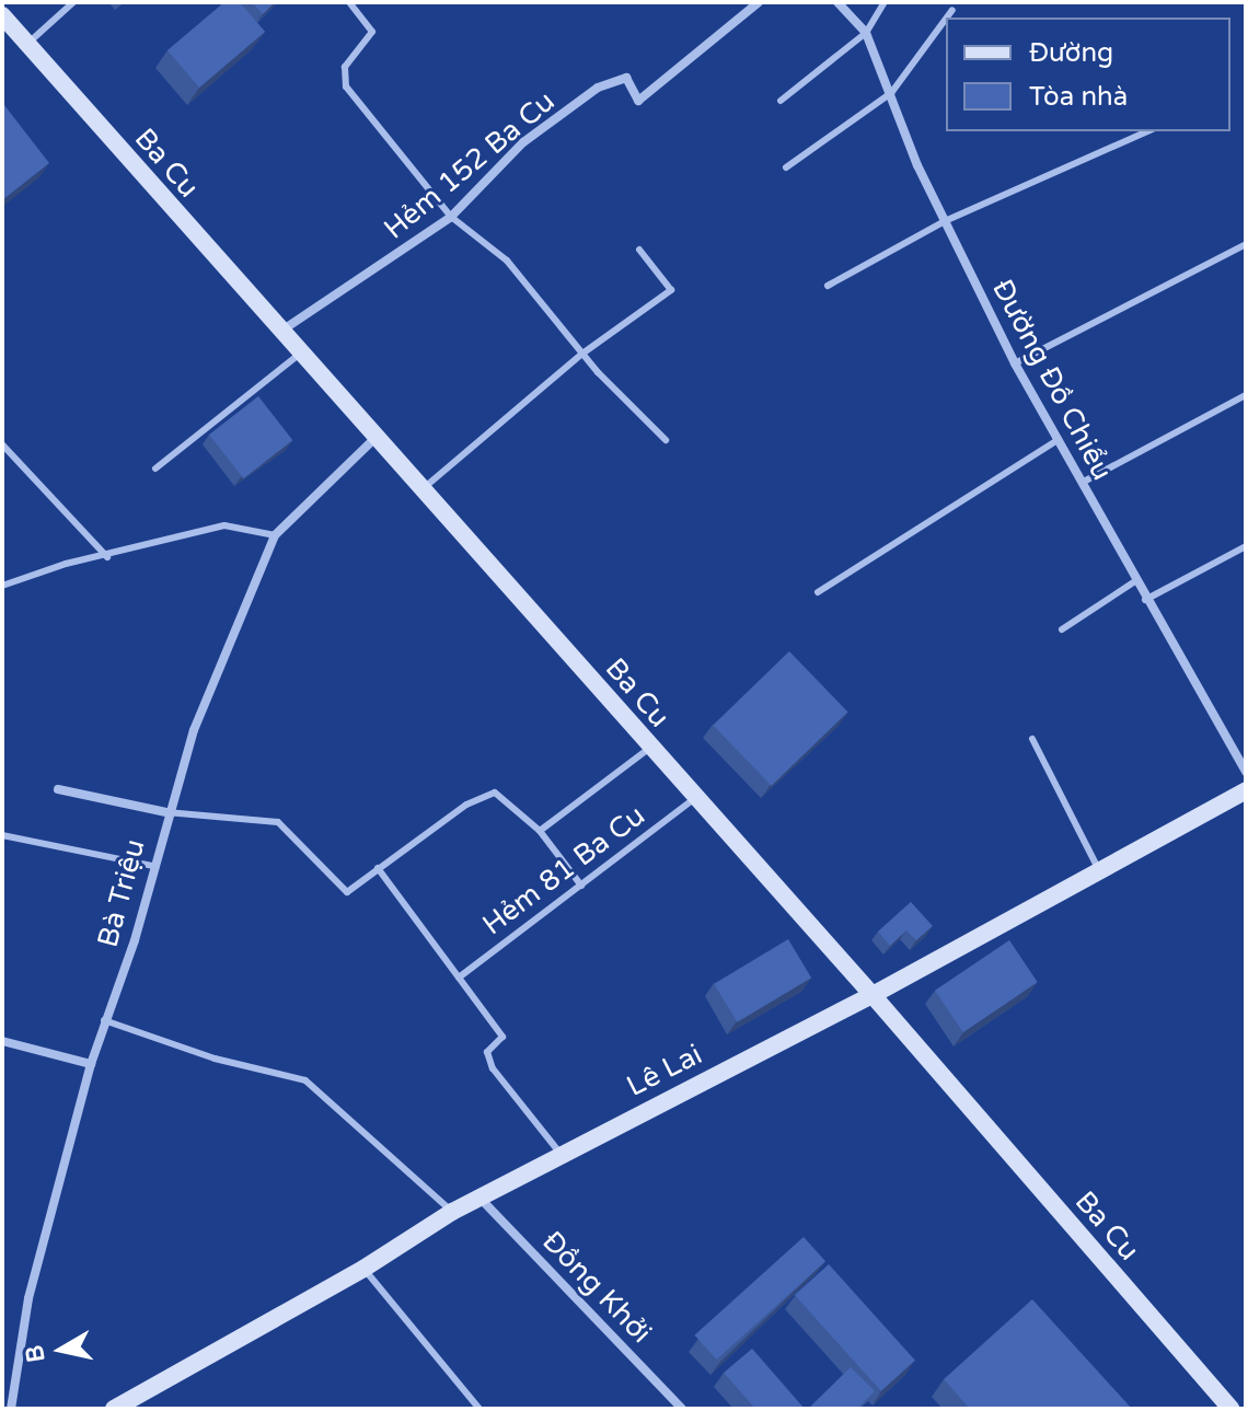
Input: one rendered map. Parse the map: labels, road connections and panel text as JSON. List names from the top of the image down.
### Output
{
  "streets": {
    "main road": ["Ba Cu", "Lê Lai"],
    "street": [
      "Hẻm 152 Ba Cu",
      "Đường Đồ Chiểu",
      "Bà Triệu",
      "Đồng Khởi"
    ],
    "lane": ["Hẻm 81 Ba Cu"]
  },
  "crossings": [
    ["Ba Cu", "Hẻm 152 Ba Cu"],
    ["Ba Cu", "Hẻm 81 Ba Cu"],
    ["Ba Cu", "Bà Triệu"],
    ["Ba Cu", "Lê Lai"],
    ["Lê Lai", "Đồng Khởi"]
  ],
  "legend": ["Đường", "Tòa nhà"],
  "north": "left"
}
